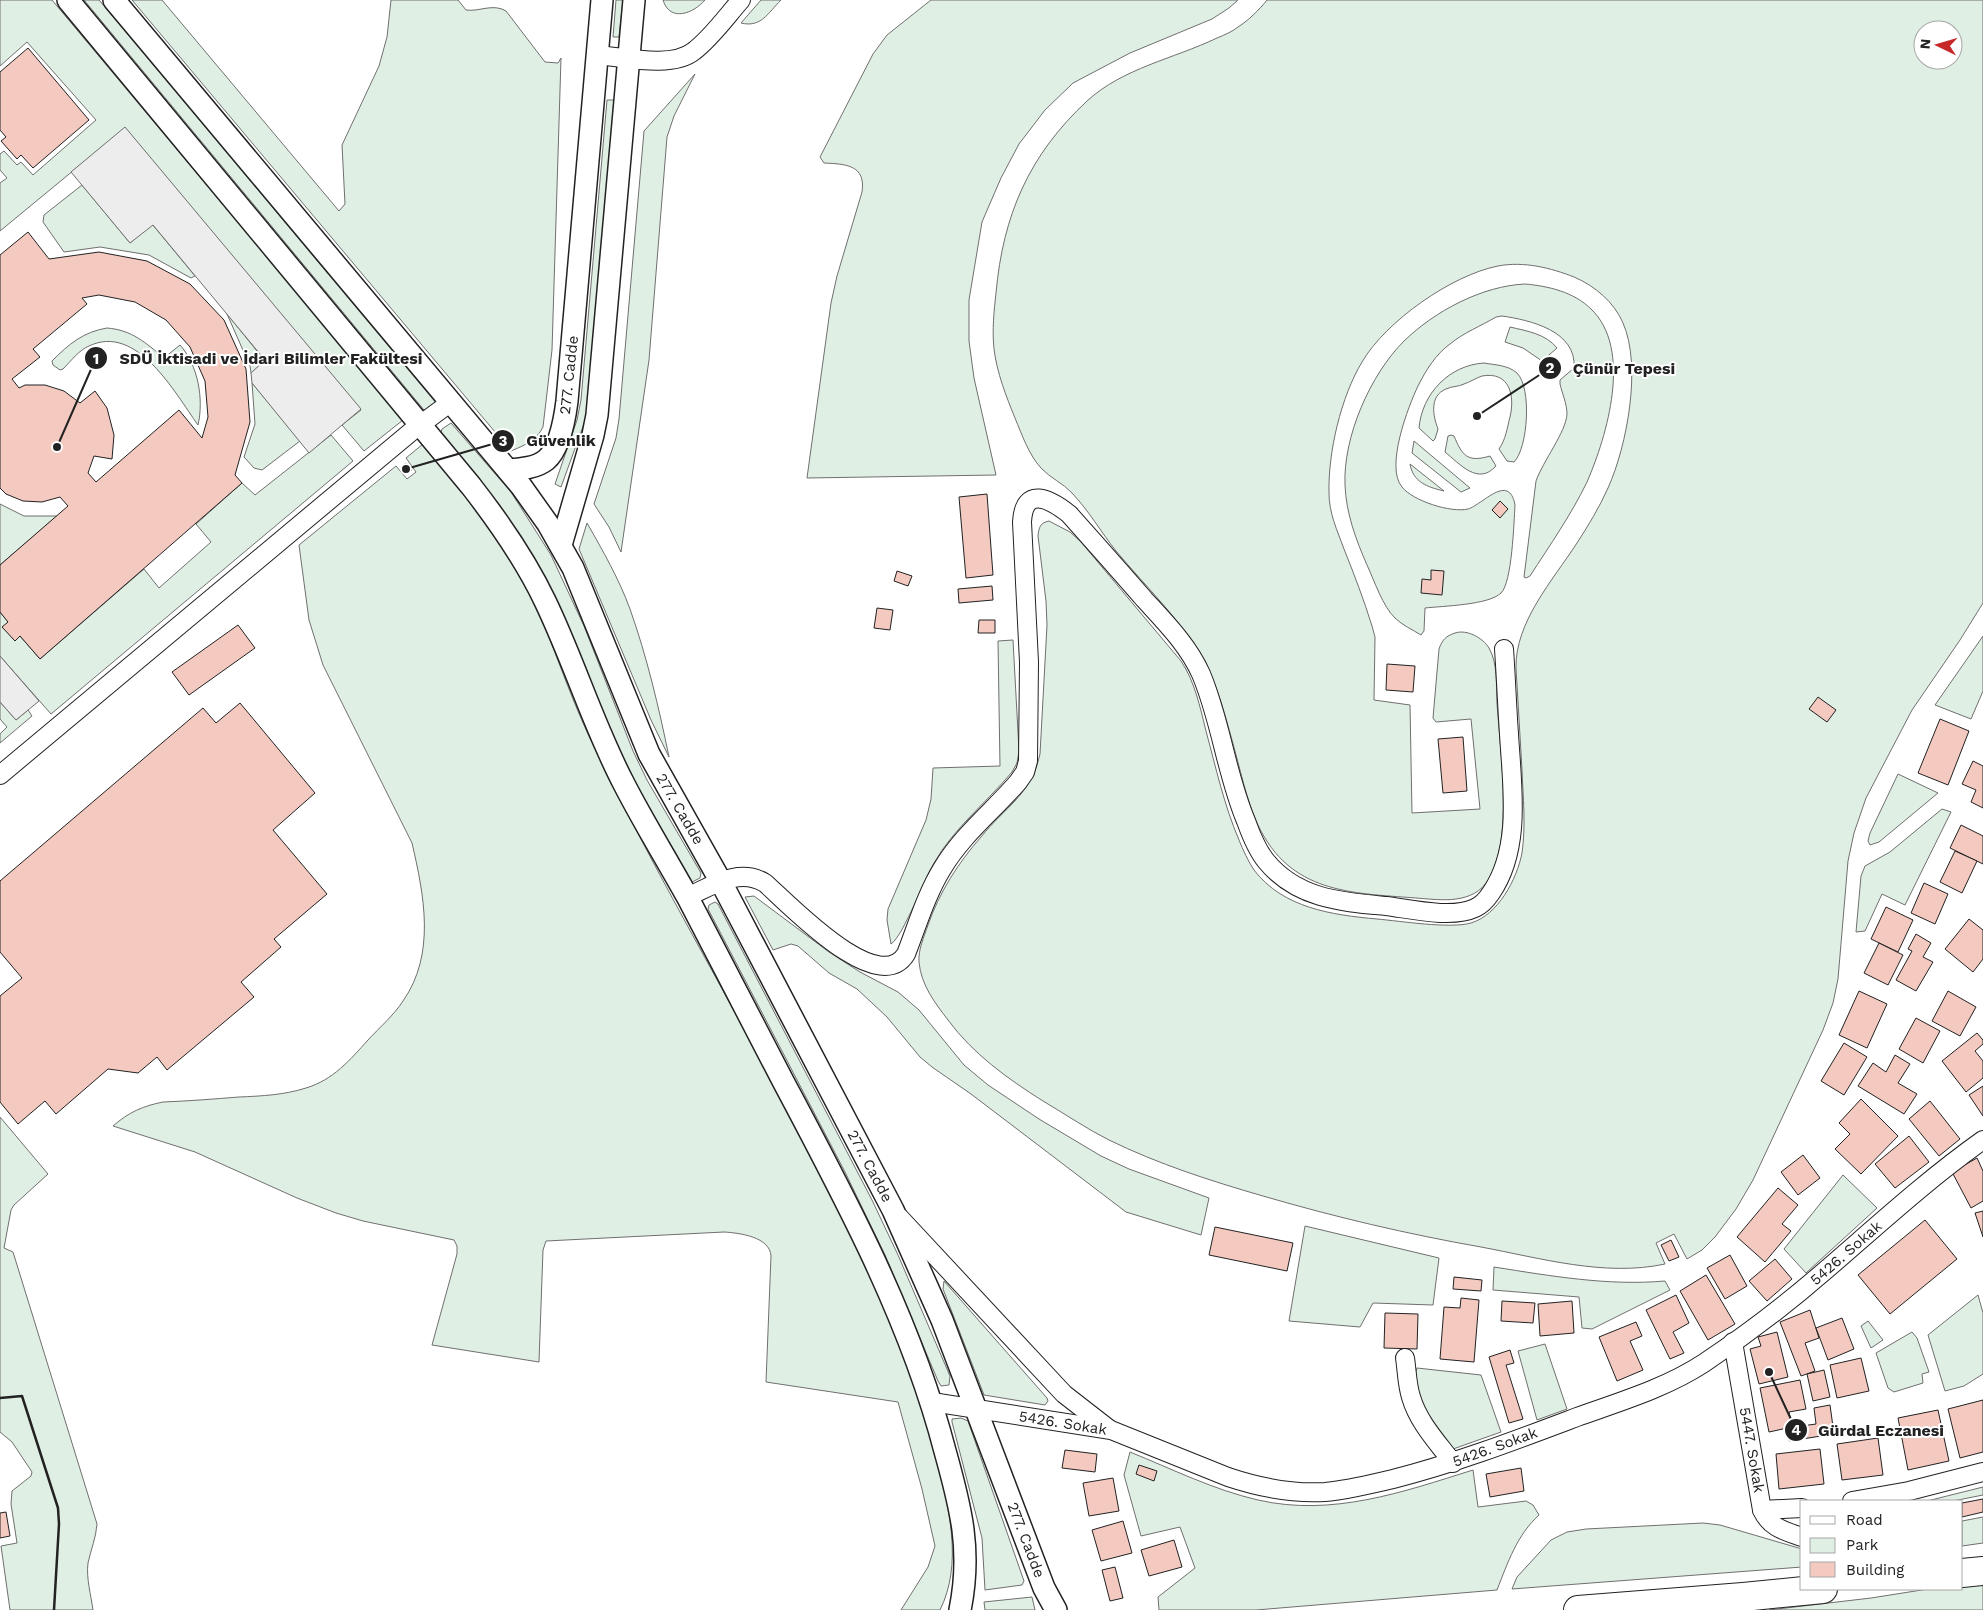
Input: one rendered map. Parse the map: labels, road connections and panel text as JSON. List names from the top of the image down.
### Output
{
  "streets": {
    "street": ["277. Cadde", "5426. Sokak", "5447. Sokak"]
  },
  "crossings": [
    ["277. Cadde", "5426. Sokak"],
    ["5426. Sokak", "5447. Sokak"]
  ],
  "places": [
    "Çünür Tepesi",
    "SDÜ İktisadi ve İdari Bilimler Fakültesi",
    "Güvenlik",
    "Gürdal Eczanesi"
  ],
  "legend": ["Road", "Park", "Building"],
  "north": "left"
}
